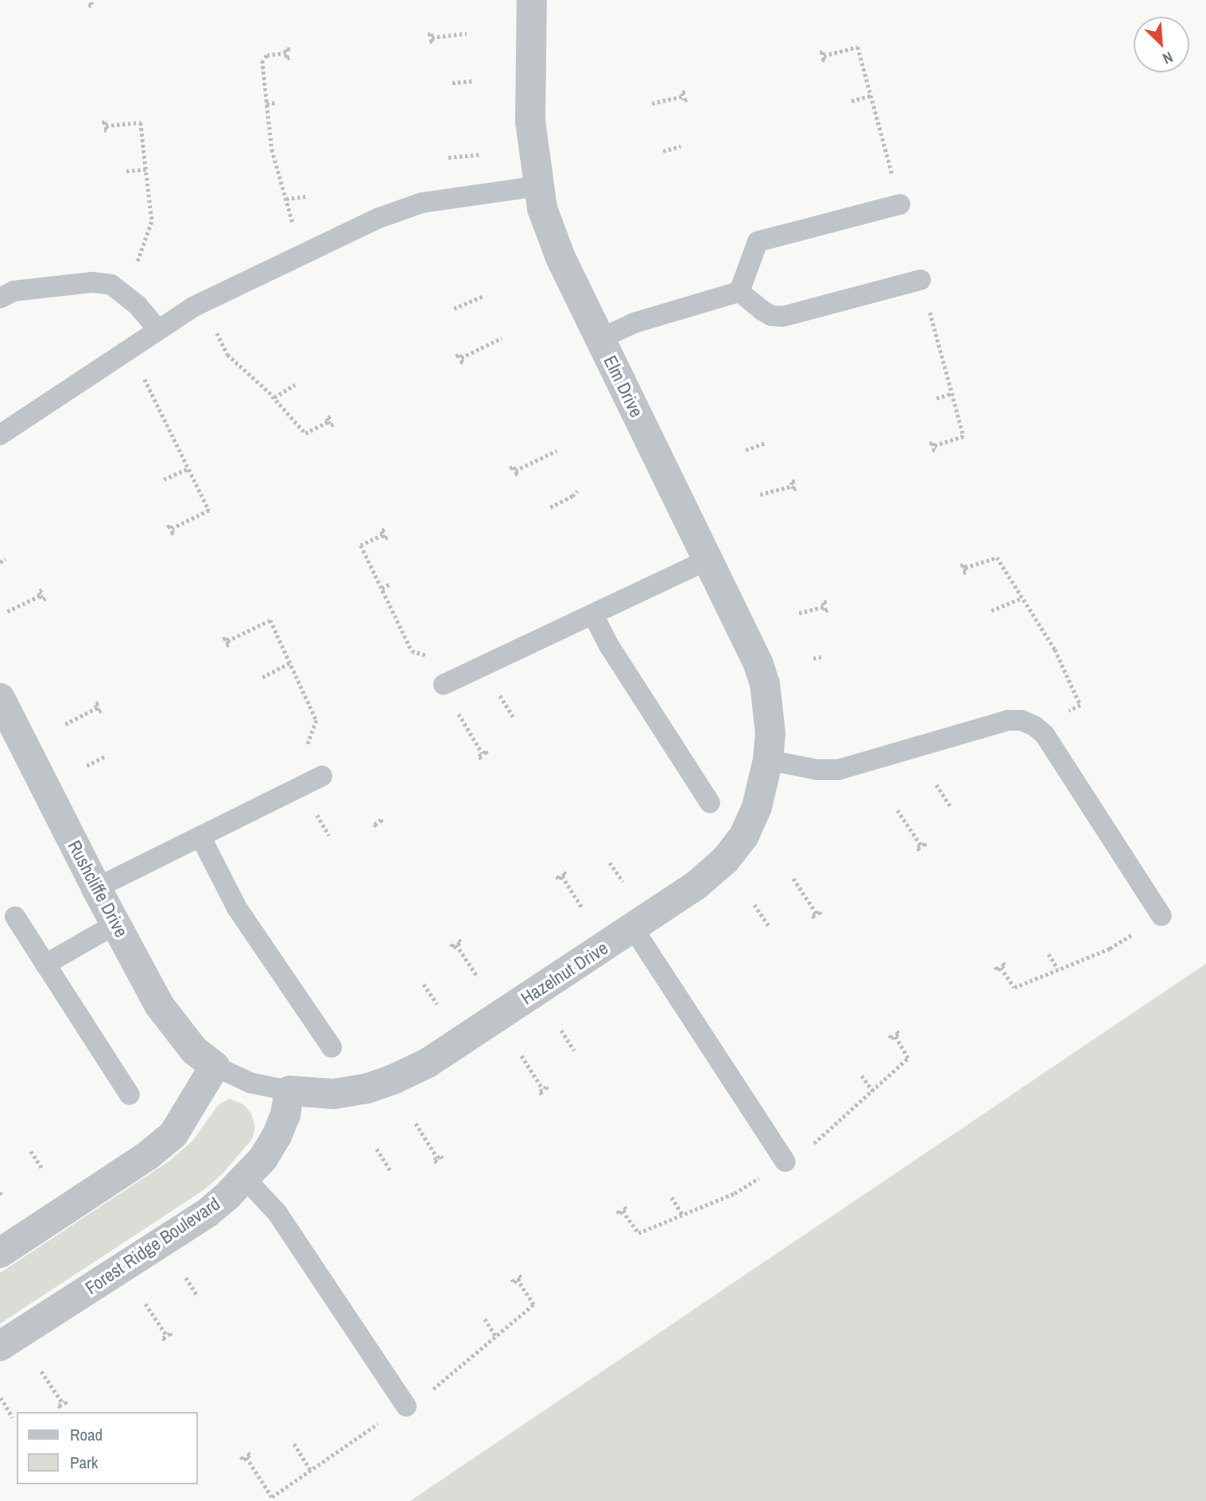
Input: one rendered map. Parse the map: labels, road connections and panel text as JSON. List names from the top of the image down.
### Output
{
  "streets": {
    "street": [
      "Elm Drive",
      "Rushcliffe Drive",
      "Hazelnut Drive",
      "Forest Ridge Boulevard"
    ]
  },
  "crossings": [
    ["Elm Drive", "Hazelnut Drive"],
    ["Hazelnut Drive", "Forest Ridge Boulevard"]
  ],
  "legend": ["Road", "Park"],
  "north": "bottom right"
}
